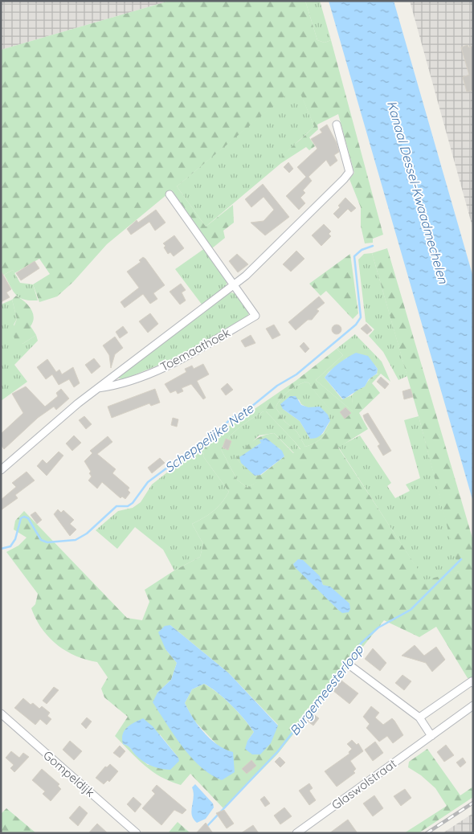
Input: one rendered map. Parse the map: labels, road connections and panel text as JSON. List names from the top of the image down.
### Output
{
  "streets": {
    "street": ["Toemaathoek", "Gompeldijk", "Glaswolstraat"]
  },
  "water": ["Kanaal Dessel-Kwaadmechelen", "Scheppelijke Nete", "Burgemeesterloop"]
}
